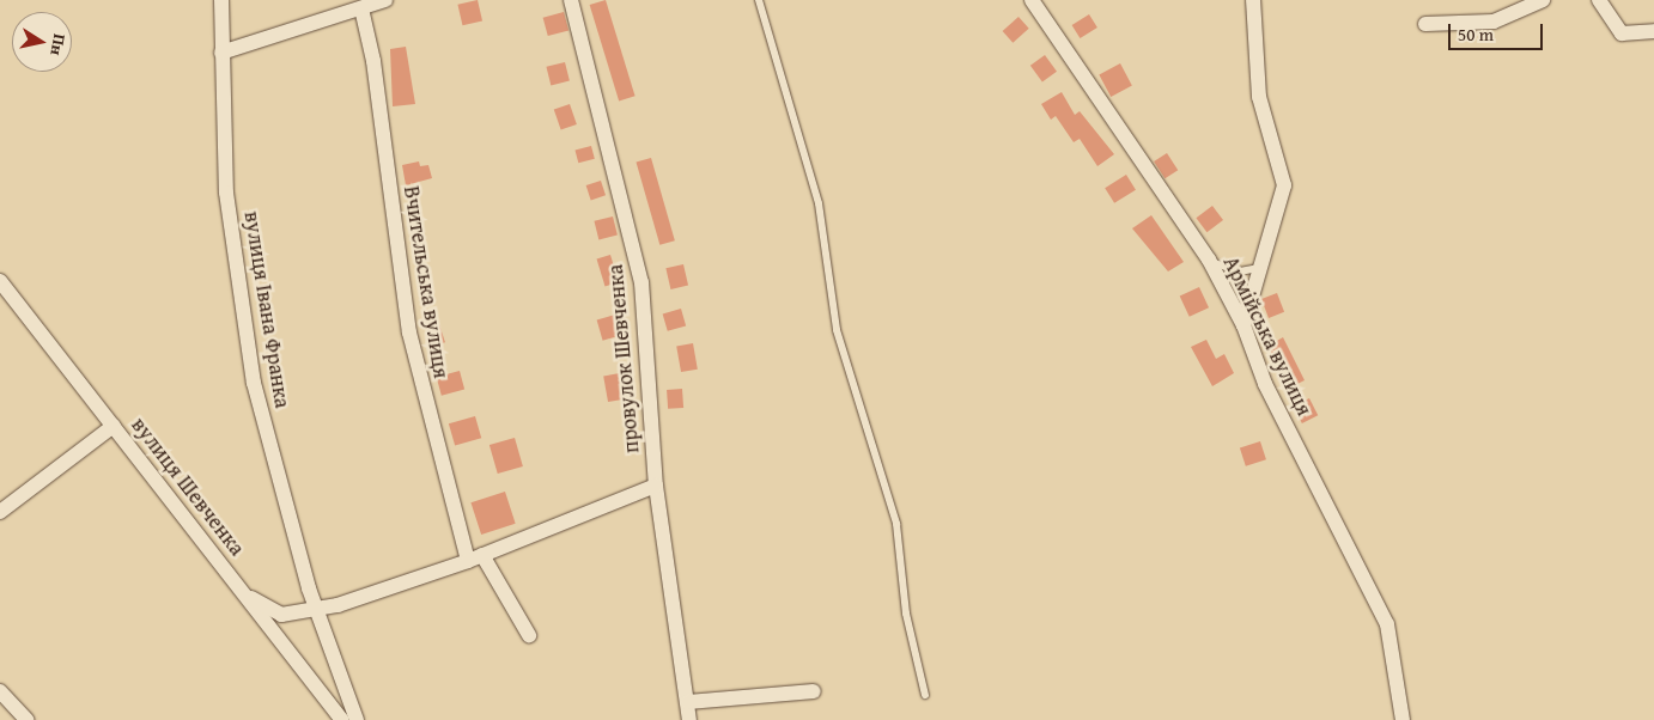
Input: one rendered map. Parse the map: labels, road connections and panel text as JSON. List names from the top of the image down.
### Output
{
  "streets": {
    "street": [
      "Вчительська вулиця",
      "вулиця Івана Франка",
      "Армійська вулиця",
      "провулок Шевченка",
      "вулиця Шевченка"
    ]
  },
  "scale_bar": "50 m",
  "north": "right"
}
